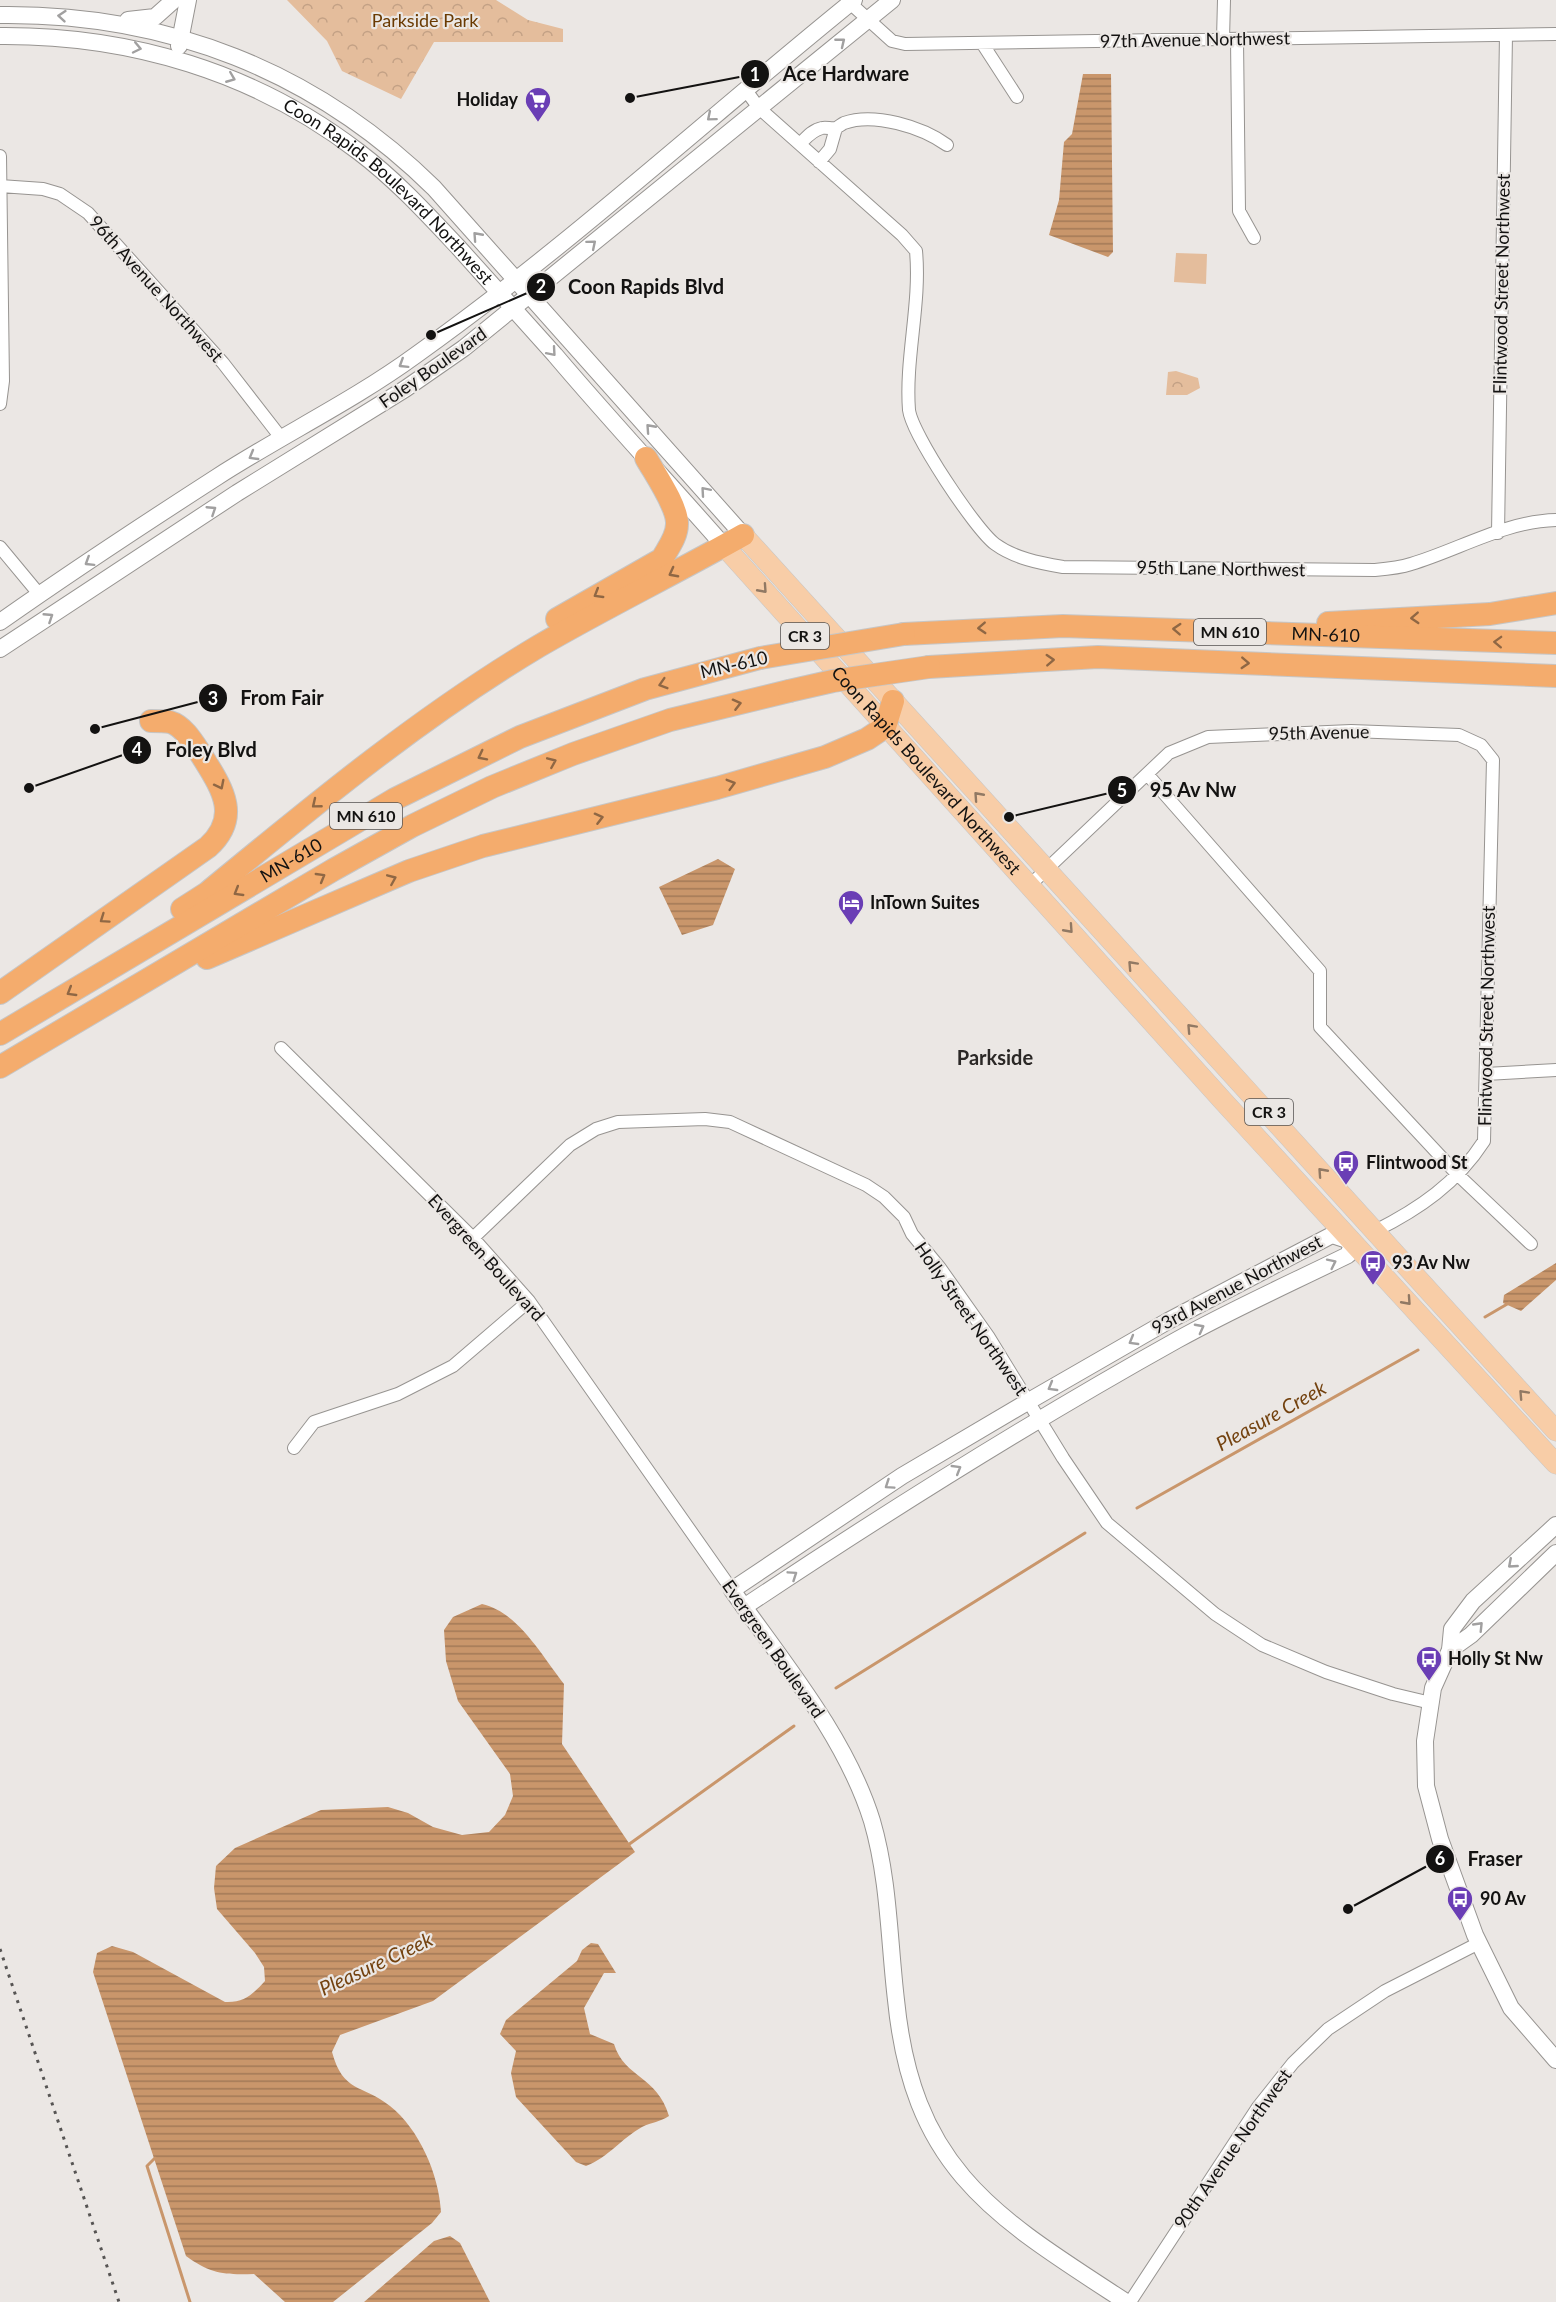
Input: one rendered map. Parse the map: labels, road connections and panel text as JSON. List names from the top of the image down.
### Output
{
  "streets": {
    "highway": ["MN 610", "MN-610"],
    "main road": [
      "Coon Rapids Boulevard Northwest",
      "Flintwood Street Northwest",
      "Foley Boulevard",
      "CR 3",
      "Evergreen Boulevard",
      "93rd Avenue Northwest"
    ],
    "street": [
      "97th Avenue Northwest",
      "96th Avenue Northwest",
      "95th Lane Northwest",
      "95th Avenue",
      "Holly Street Northwest",
      "90th Avenue Northwest"
    ]
  },
  "crossings": [
    ["97th Avenue Northwest", "Flintwood Street Northwest"],
    ["97th Avenue Northwest", "Foley Boulevard"],
    ["Coon Rapids Boulevard Northwest", "Flintwood Street Northwest"],
    ["Coon Rapids Boulevard Northwest", "Foley Boulevard"],
    ["Coon Rapids Boulevard Northwest", "95th Avenue"],
    ["Coon Rapids Boulevard Northwest", "93rd Avenue Northwest"],
    ["Flintwood Street Northwest", "95th Lane Northwest"],
    ["Flintwood Street Northwest", "95th Avenue"],
    ["Flintwood Street Northwest", "93rd Avenue Northwest"],
    ["96th Avenue Northwest", "Foley Boulevard"],
    ["Foley Boulevard", "95th Lane Northwest"],
    ["Evergreen Boulevard", "93rd Avenue Northwest"],
    ["Evergreen Boulevard", "Holly Street Northwest"],
    ["Evergreen Boulevard", "90th Avenue Northwest"],
    ["93rd Avenue Northwest", "Holly Street Northwest"]
  ],
  "districts": ["Parkside"],
  "water": ["Pleasure Creek"],
  "parks": ["Parkside Park"],
  "places": {
    "other": [
      "Ace Hardware",
      "Coon Rapids Blvd",
      "From Fair",
      "Foley Blvd",
      "95 Av Nw",
      "Fraser"
    ],
    "supermarket": ["Holiday"],
    "hotel": ["InTown Suites"],
    "bus stop": [
      "Flintwood St",
      "93 Av Nw",
      "Holly St Nw",
      "90 Av"
    ]
  }
}
